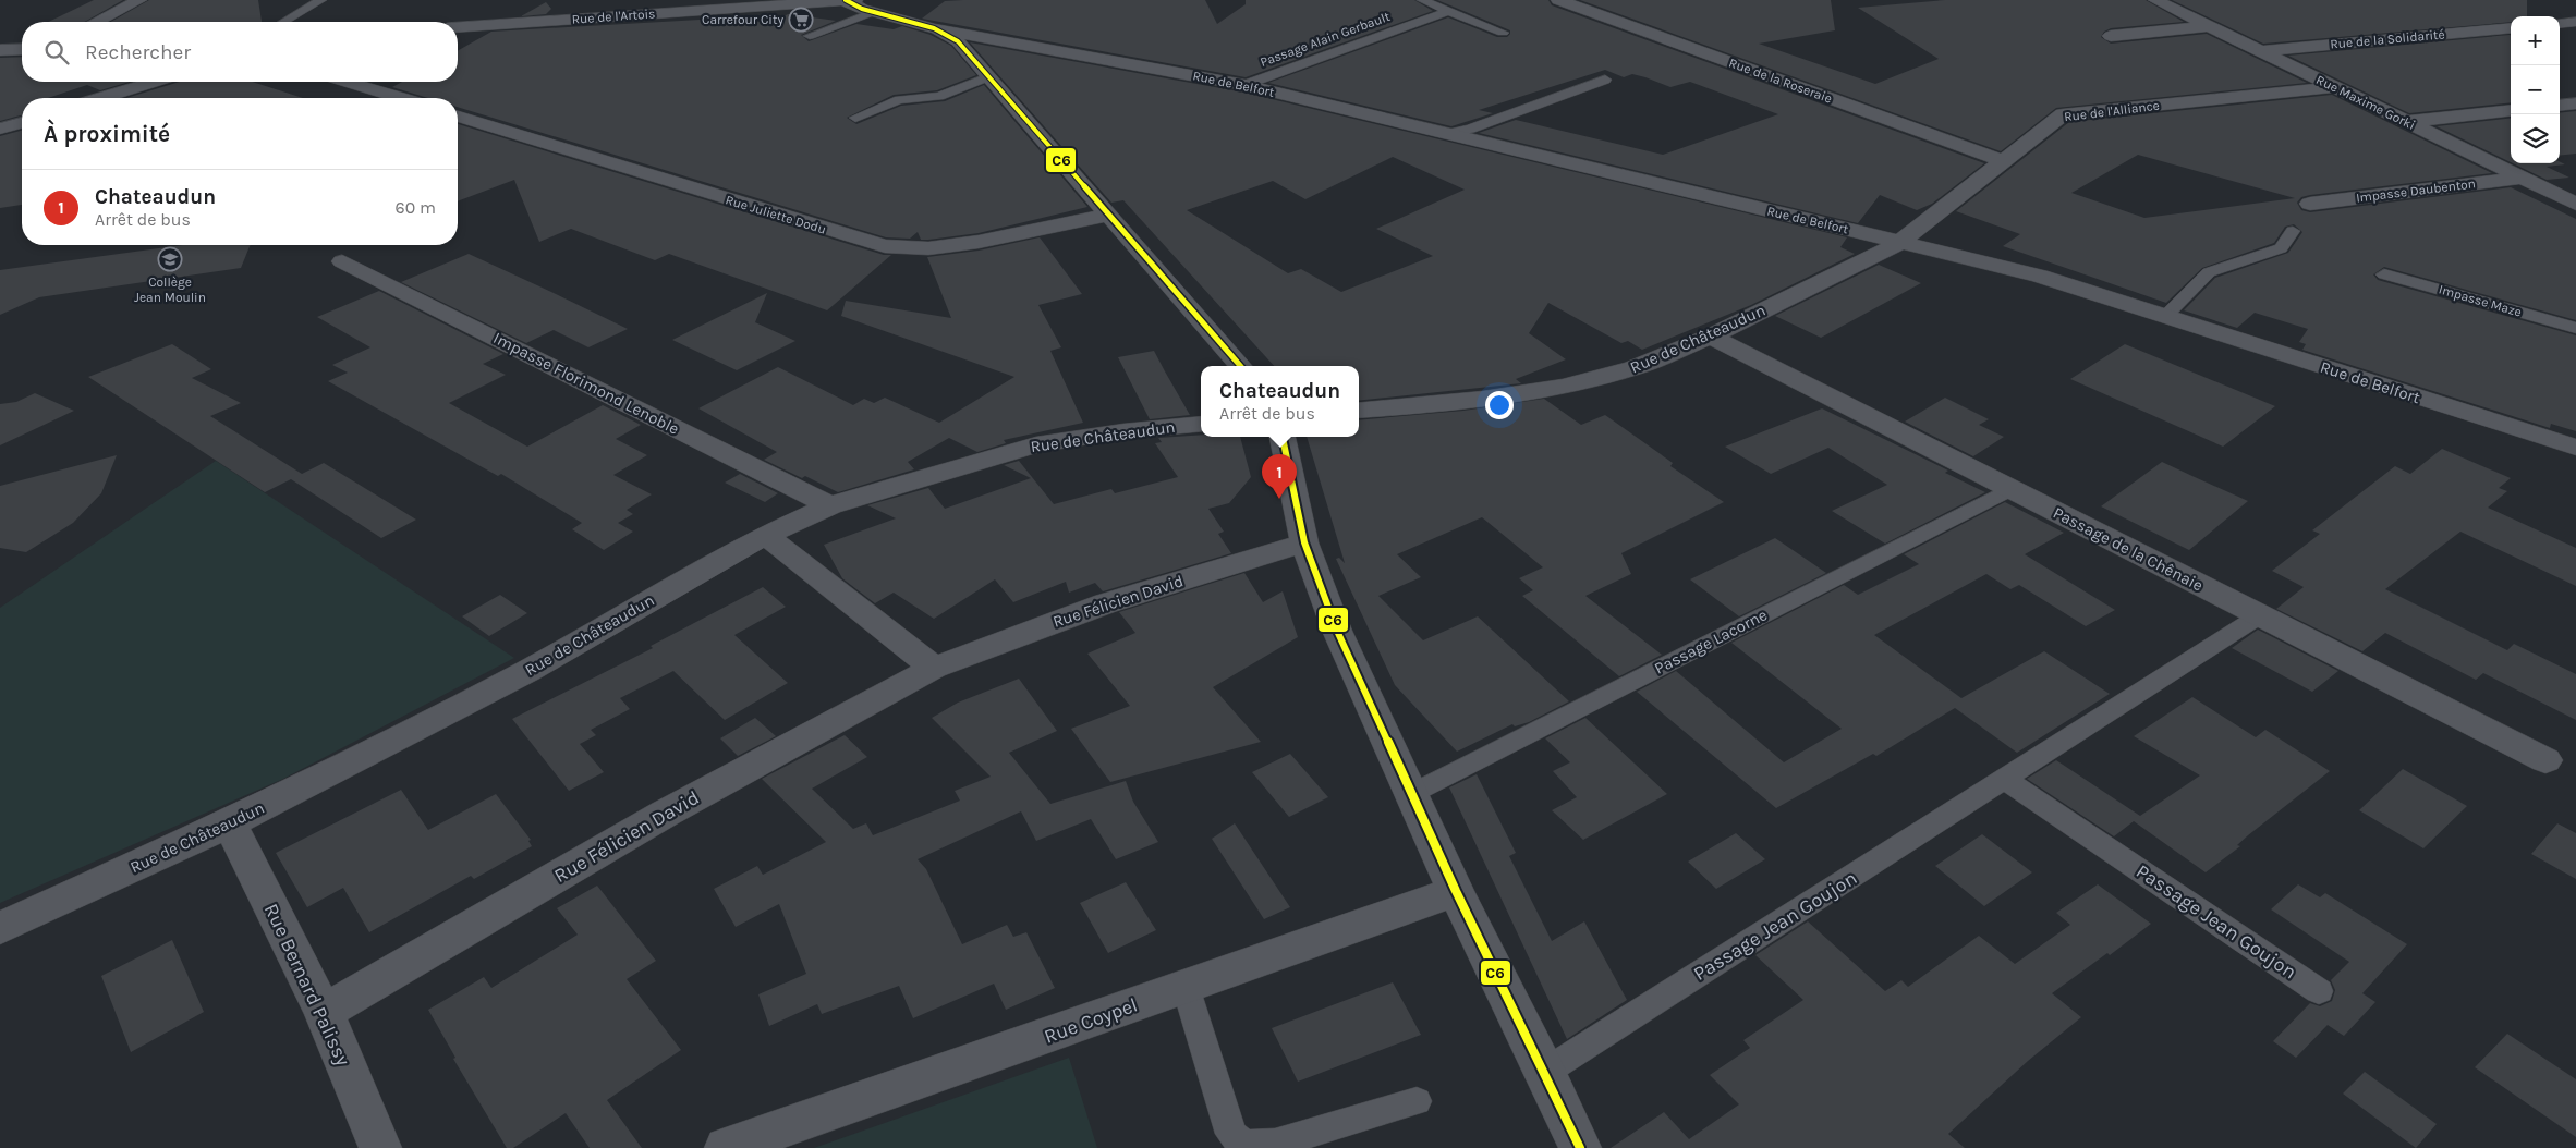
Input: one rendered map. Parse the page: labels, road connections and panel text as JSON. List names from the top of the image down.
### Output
{
  "streets": {
    "street": [
      "Rue de l'Artois",
      "Rue de la Solidarité",
      "Rue de la Roseraie",
      "Rue de Belfort",
      "Rue Maxime Gorki",
      "Rue de l'Alliance",
      "Impasse Daubenton",
      "Rue Juliette Dodu",
      "Rue de Châteaudun",
      "Impasse Florimond Lenoble",
      "Passage de la Chênaie",
      "Rue Félicien David",
      "Rue Bernard Palissy",
      "Rue Coypel"
    ],
    "lane": [
      "Passage Alain Gerbault",
      "Impasse Maze",
      "Passage Lacorne",
      "Passage Jean Goujon"
    ]
  },
  "crossings": [
    ["Rue de l'Artois", "Rue de Belfort"],
    ["Passage Alain Gerbault", "Rue de Belfort"],
    ["Rue de la Solidarité", "Rue Maxime Gorki"],
    ["Rue de la Roseraie", "Rue de l'Alliance"],
    ["Rue de Belfort", "Rue de l'Alliance"],
    ["Rue de Belfort", "Rue de Châteaudun"],
    ["Rue Maxime Gorki", "Rue de l'Alliance"],
    ["Rue Maxime Gorki", "Impasse Daubenton"],
    ["Rue de l'Alliance", "Rue de Châteaudun"],
    ["Rue de Châteaudun", "Impasse Florimond Lenoble"],
    ["Rue de Châteaudun", "Passage de la Chênaie"],
    ["Rue de Châteaudun", "Rue Bernard Palissy"],
    ["Passage de la Chênaie", "Passage Lacorne"],
    ["Passage de la Chênaie", "Passage Jean Goujon"],
    ["Rue Félicien David", "Rue Bernard Palissy"]
  ],
  "places": {
    "supermarket": ["Carrefour City"],
    "school or university": ["Collège Jean Moulin"]
  },
  "lines": ["transit line C6"],
  "page": {
    "map_buttons": ["+", "−"],
    "search": "Rechercher",
    "heading": "À proximité",
    "list": [
      {
        "mark": "1",
        "name": "Chateaudun",
        "note": "Arrêt de bus",
        "value": "60 m"
      }
    ],
    "popup": ["Chateaudun", "Arrêt de bus"],
    "pins": "1"
  }
}
